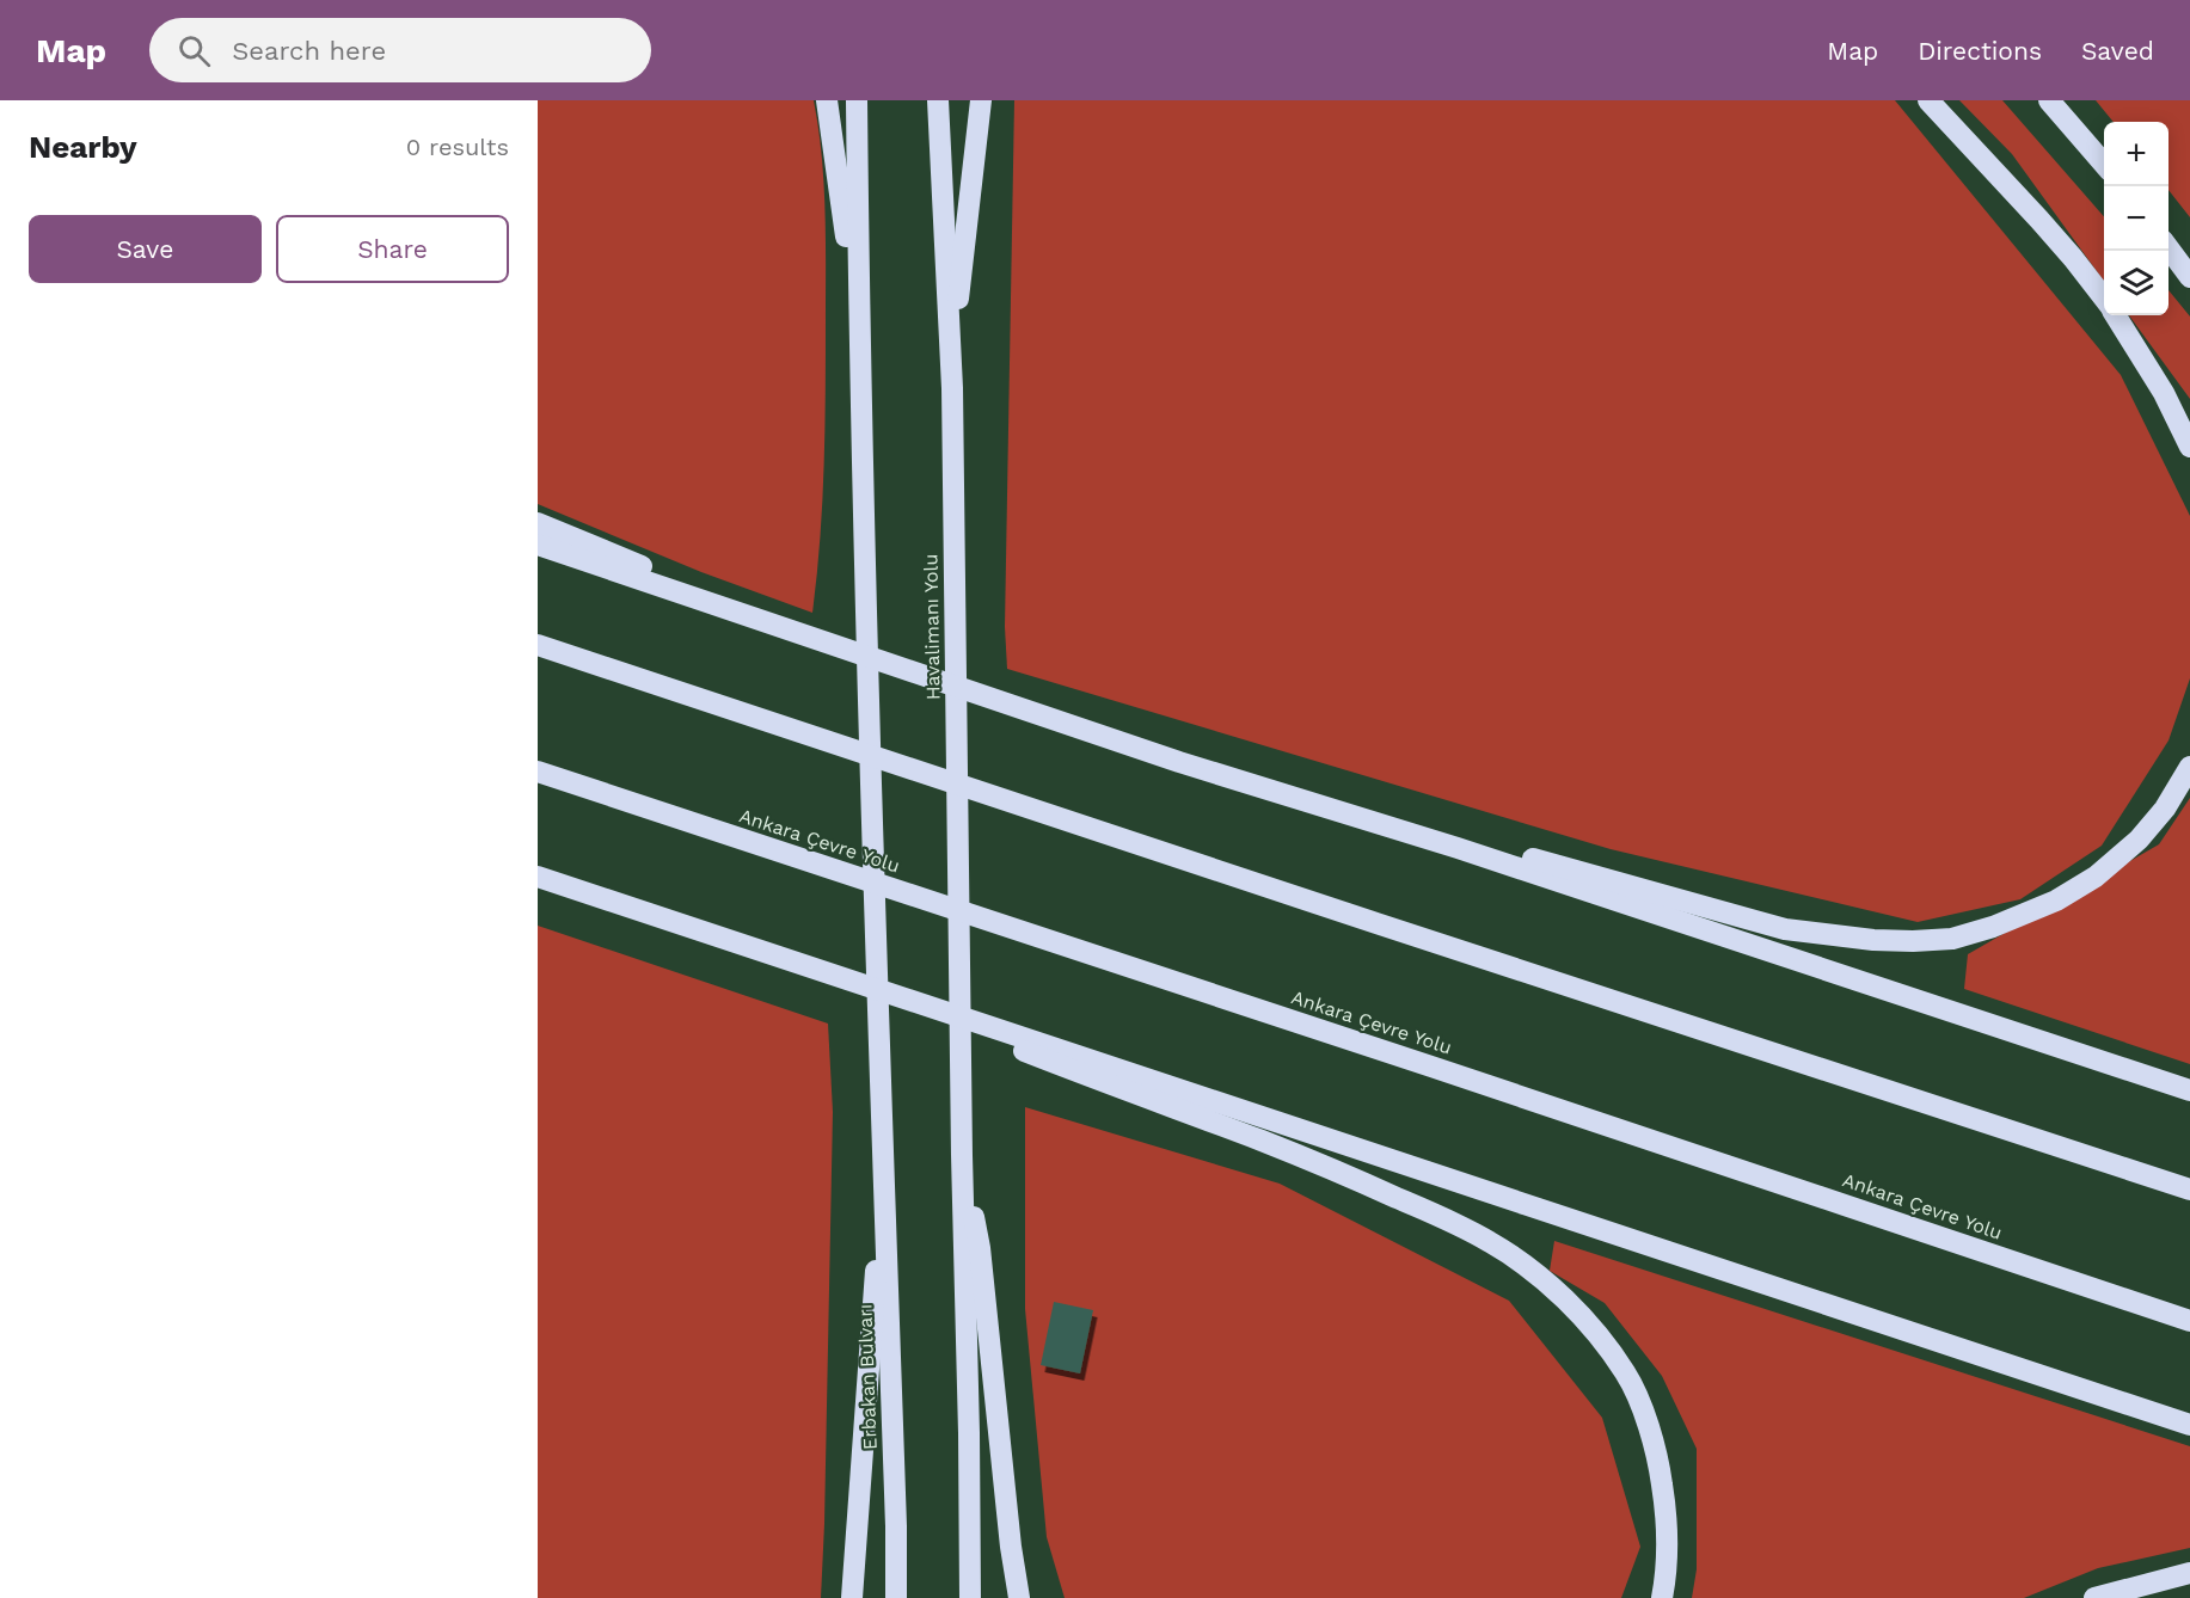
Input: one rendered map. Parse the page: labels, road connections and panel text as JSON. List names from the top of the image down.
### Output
{
  "streets": {
    "highway": ["Havalimanı Yolu", "Ankara Çevre Yolu", "Erbakan Bulvarı"]
  },
  "page": {
    "header": "Map",
    "search": "Search here",
    "nav": ["Map", "Directions", "Saved"],
    "heading": ["Nearby", "0 results"],
    "map_buttons": ["+", "−"],
    "buttons": ["Save", "Share"]
  }
}
